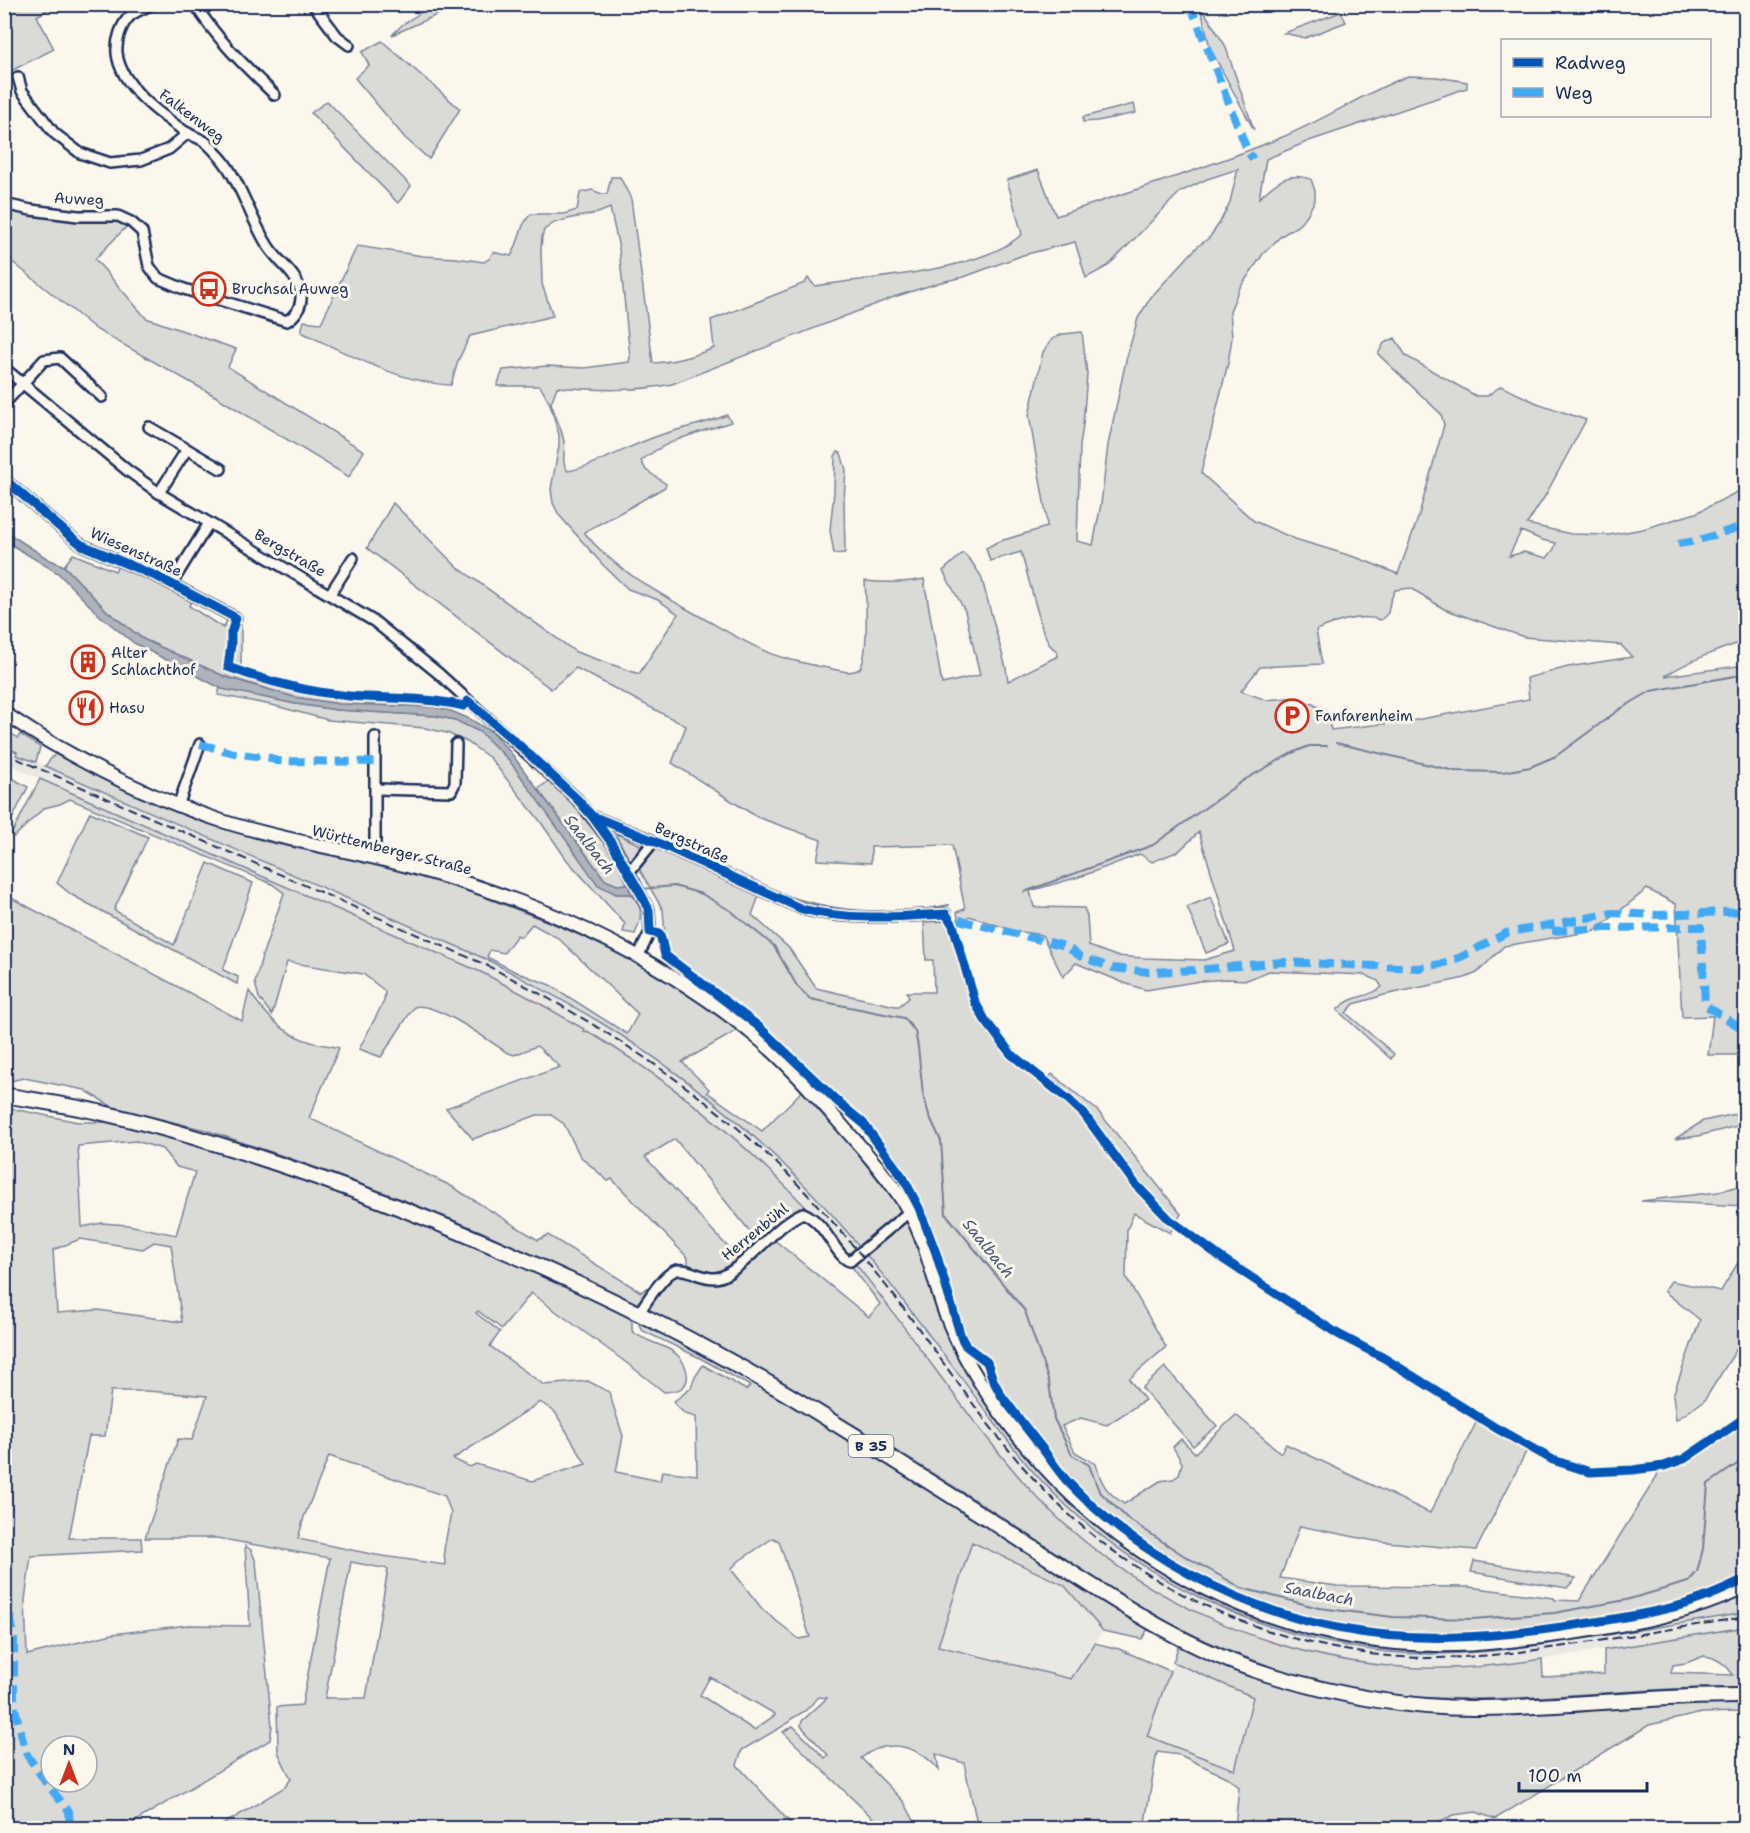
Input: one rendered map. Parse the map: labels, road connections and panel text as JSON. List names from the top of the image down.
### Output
{
  "streets": {
    "main road": ["Württemberger Straße", "B 35"],
    "street": [
      "Falkenweg",
      "Auweg",
      "Wiesenstraße",
      "Bergstraße",
      "Herrenbühl"
    ]
  },
  "crossings": [
    ["Falkenweg", "Auweg"],
    ["Württemberger Straße", "Herrenbühl"],
    ["Herrenbühl", "B 35"]
  ],
  "water": ["Saalbach"],
  "places": {
    "bus stop": ["Bruchsal Auweg"],
    "building": ["Alter Schlachthof"],
    "restaurant": ["Hasu"],
    "parking": ["Fanfarenheim"]
  },
  "legend": ["Radweg", "Weg"],
  "scale_bar": "100 m",
  "north": "top"
}
